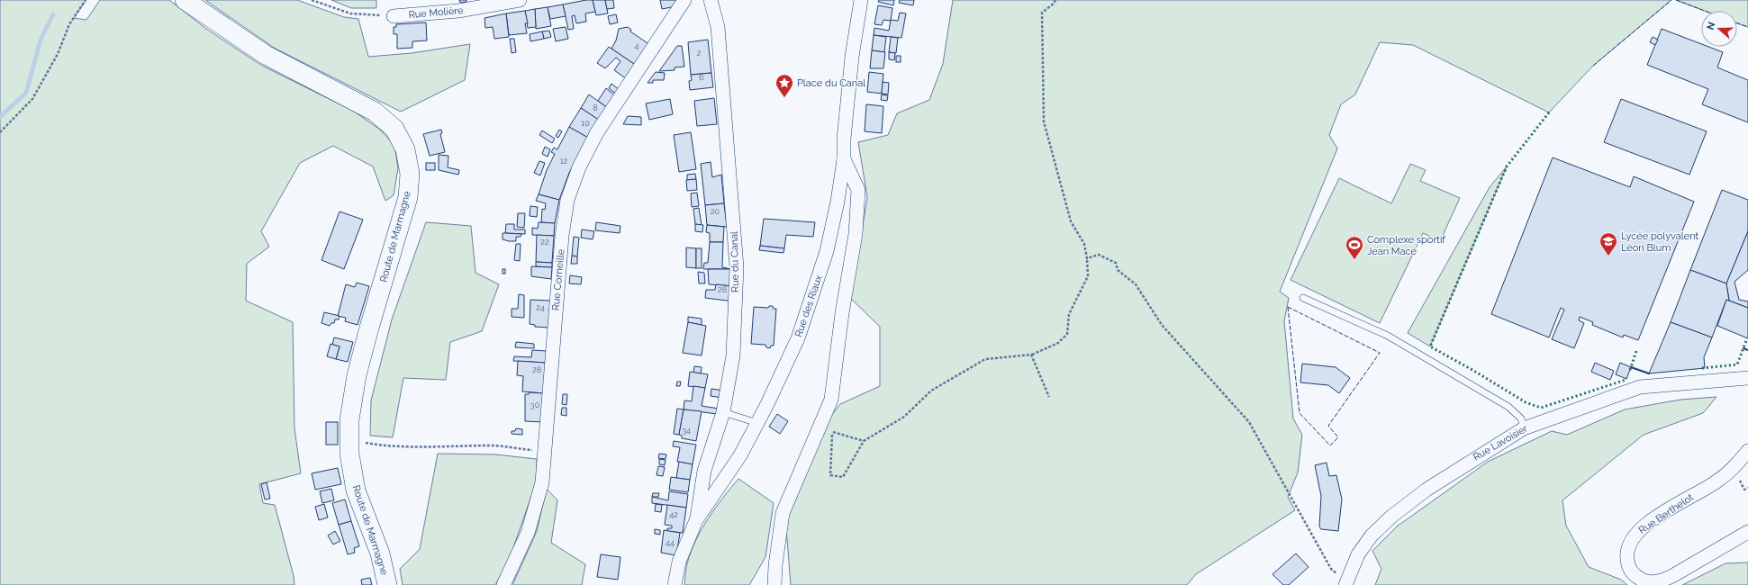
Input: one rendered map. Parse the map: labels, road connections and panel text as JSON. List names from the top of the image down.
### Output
{
  "streets": {
    "street": [
      "Rue Molière",
      "Route de Marmagne",
      "Rue du Canal",
      "Rue Corneille",
      "Rue des Riaux",
      "Rue Lavoisier",
      "Rue Berthelot"
    ]
  },
  "crossings": [
    ["Rue du Canal", "Rue des Riaux"]
  ],
  "places": {
    "place": ["Place du Canal"],
    "school or university": ["Lycée polyvalent Léon Blum"],
    "sports": ["Complexe sportif Jean Macé"]
  },
  "house_numbers": [
    "4",
    "2",
    "6",
    "8",
    "10",
    "12",
    "20",
    "22",
    "28",
    "24",
    "28",
    "30",
    "34",
    "42",
    "44"
  ],
  "north": "left"
}
